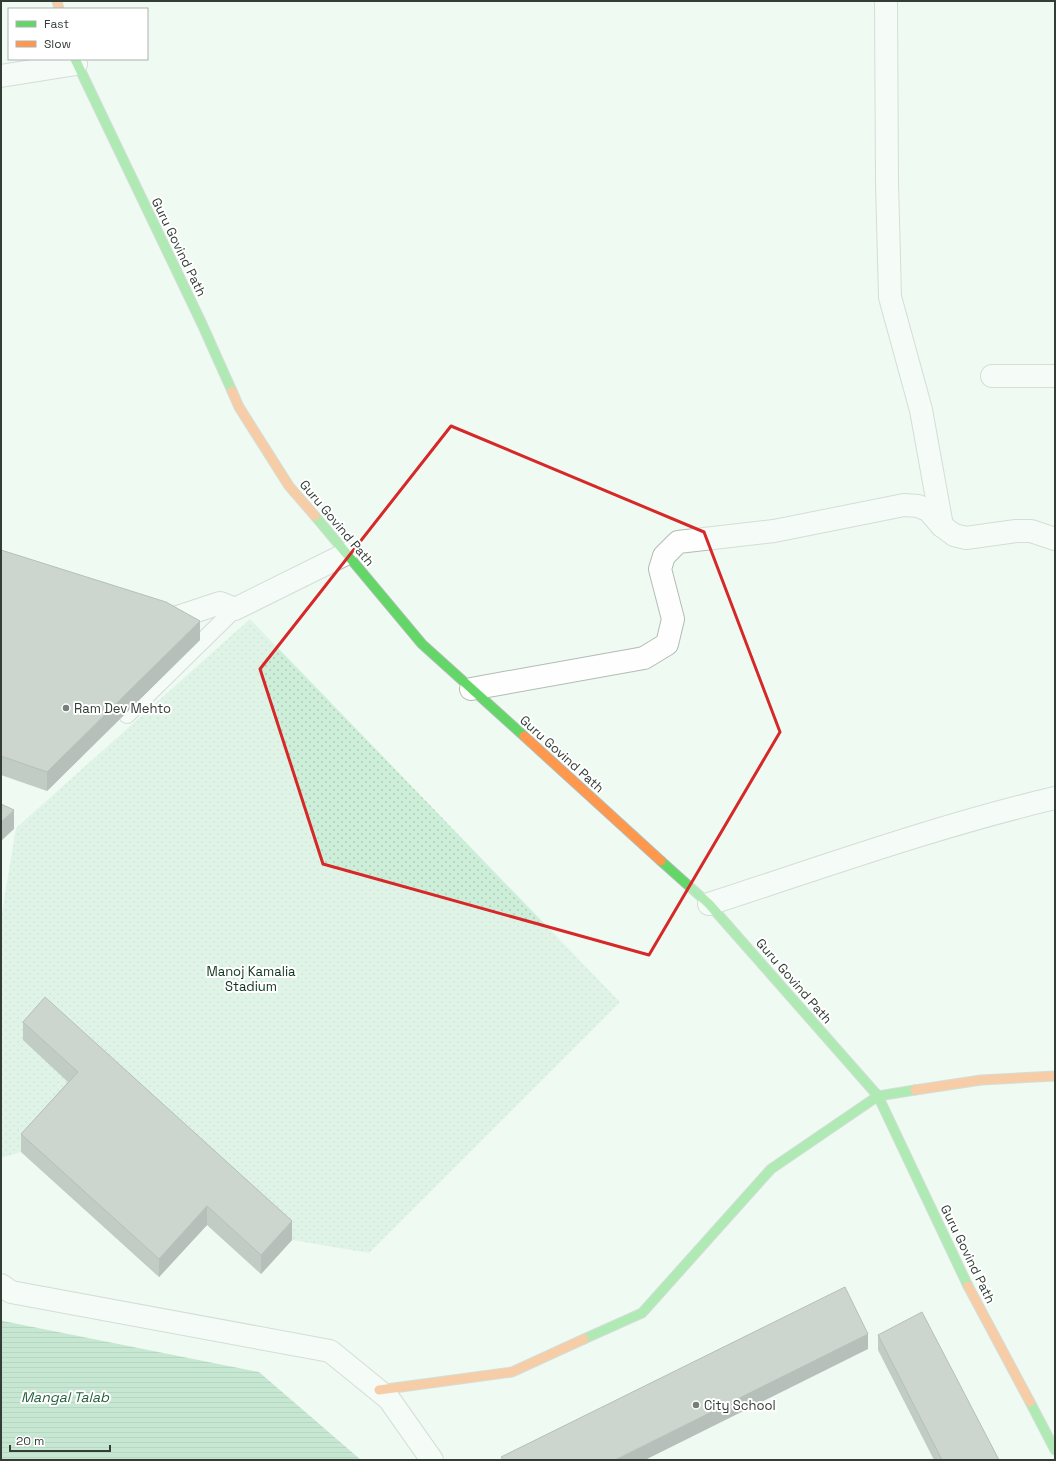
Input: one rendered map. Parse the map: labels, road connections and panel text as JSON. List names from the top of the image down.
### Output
{
  "streets": {
    "street": ["Guru Govind Path"]
  },
  "water": ["Mangal Talab"],
  "parks": ["Manoj Kamalia Stadium"],
  "places": ["Ram Dev Mehto", "City School"],
  "legend": ["Fast", "Slow"],
  "scale_bar": "20 m"
}
